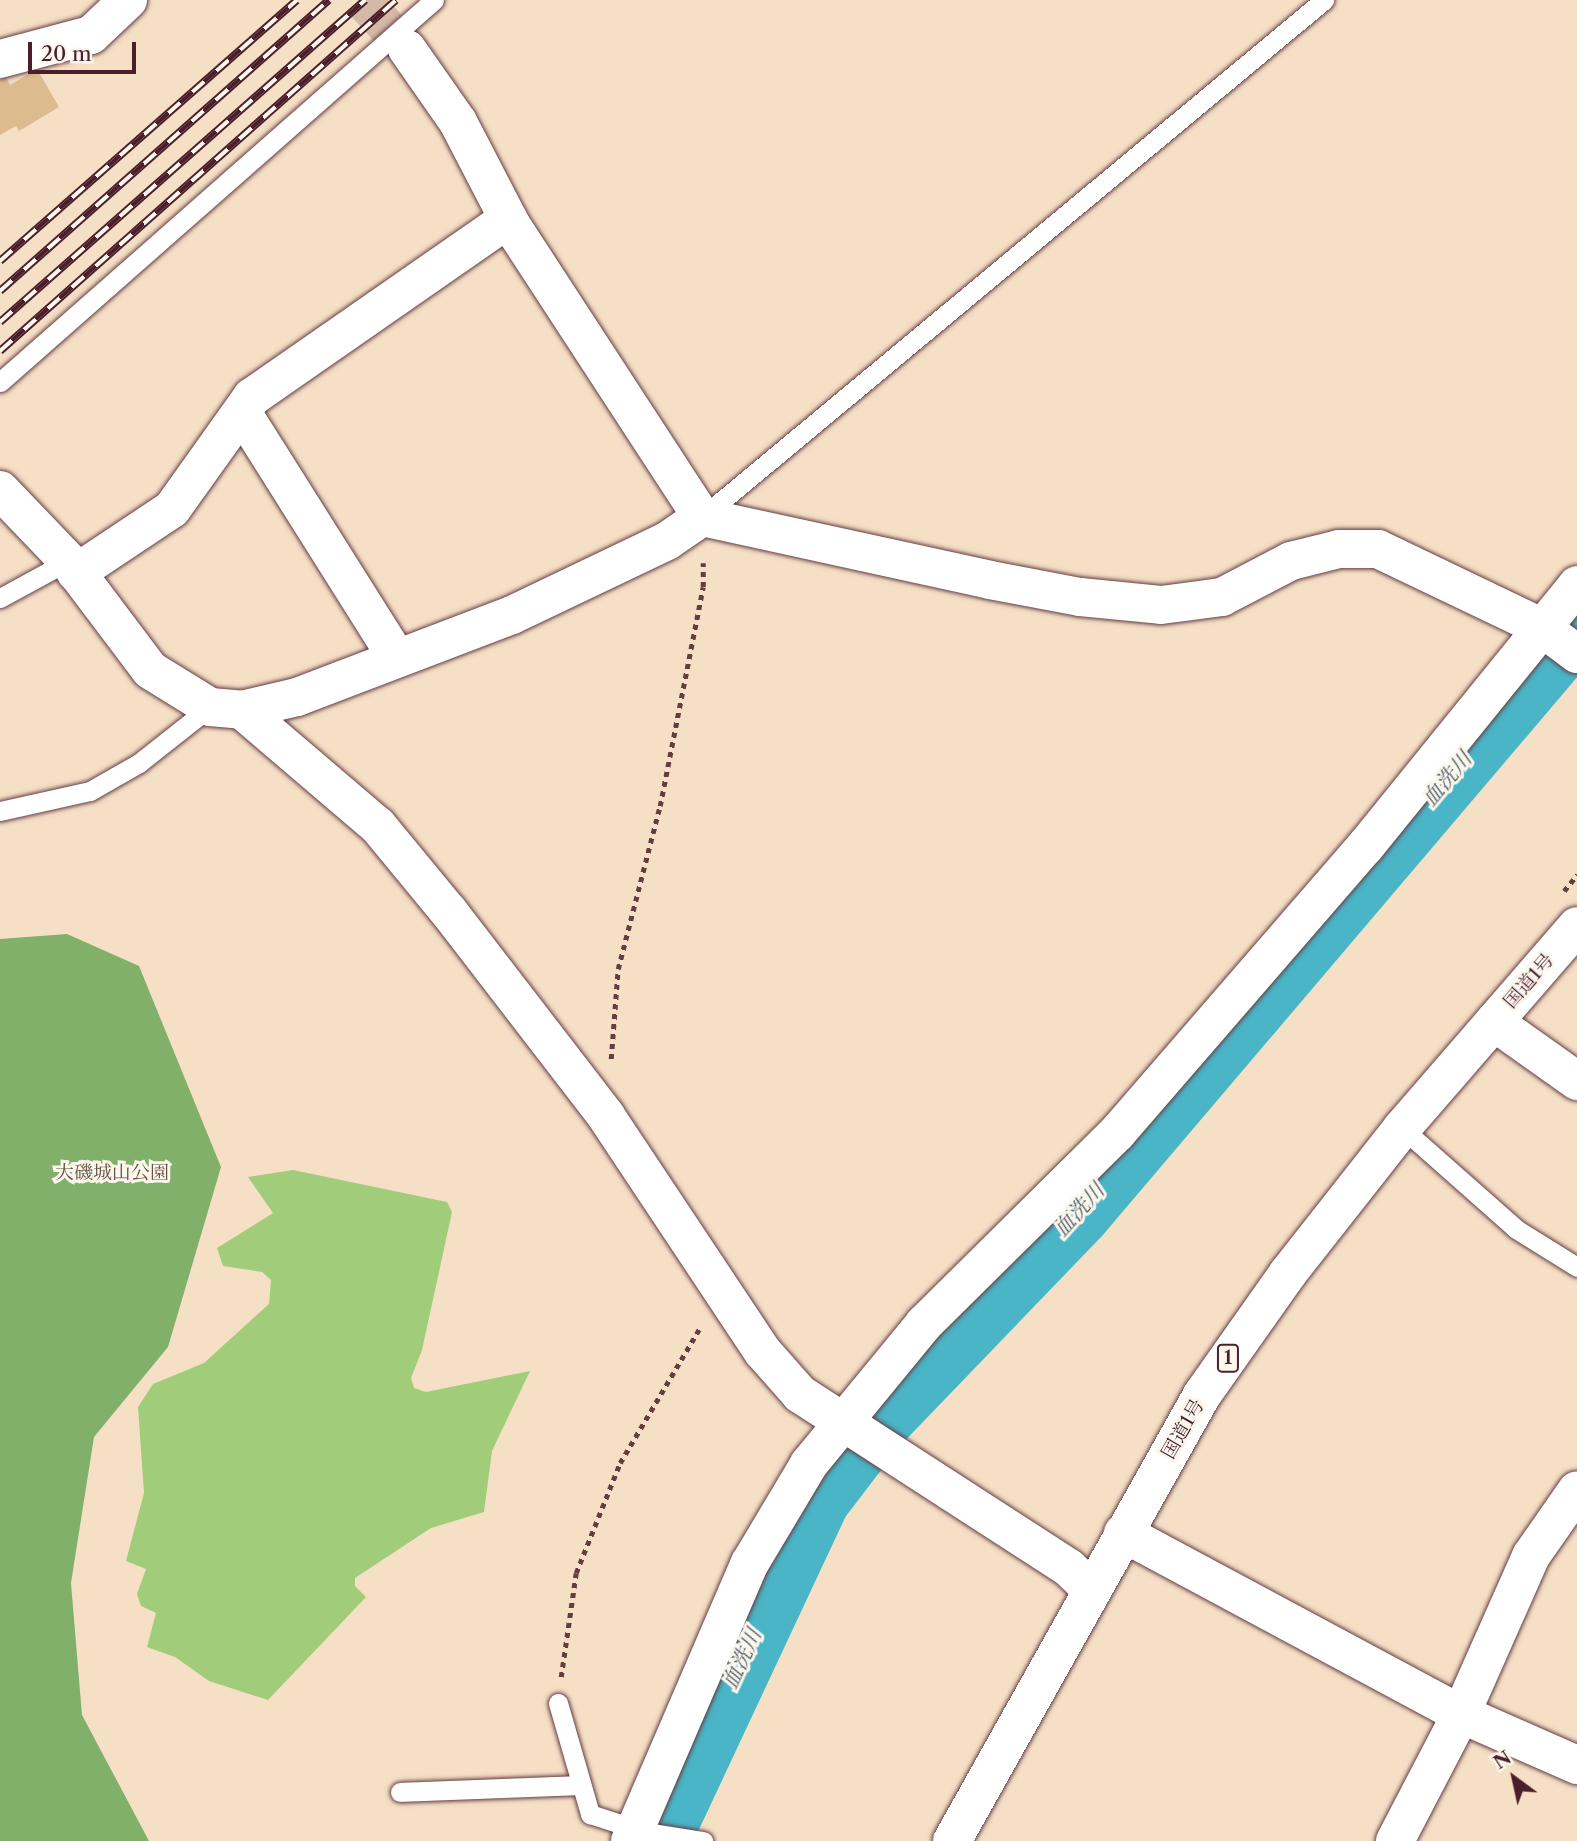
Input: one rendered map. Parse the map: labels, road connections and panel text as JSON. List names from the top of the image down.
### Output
{
  "streets": {
    "main road": ["国道1号", "1"]
  },
  "water": ["血洗川"],
  "parks": ["大磯城山公園"],
  "scale_bar": "20 m",
  "north": "top left"
}
